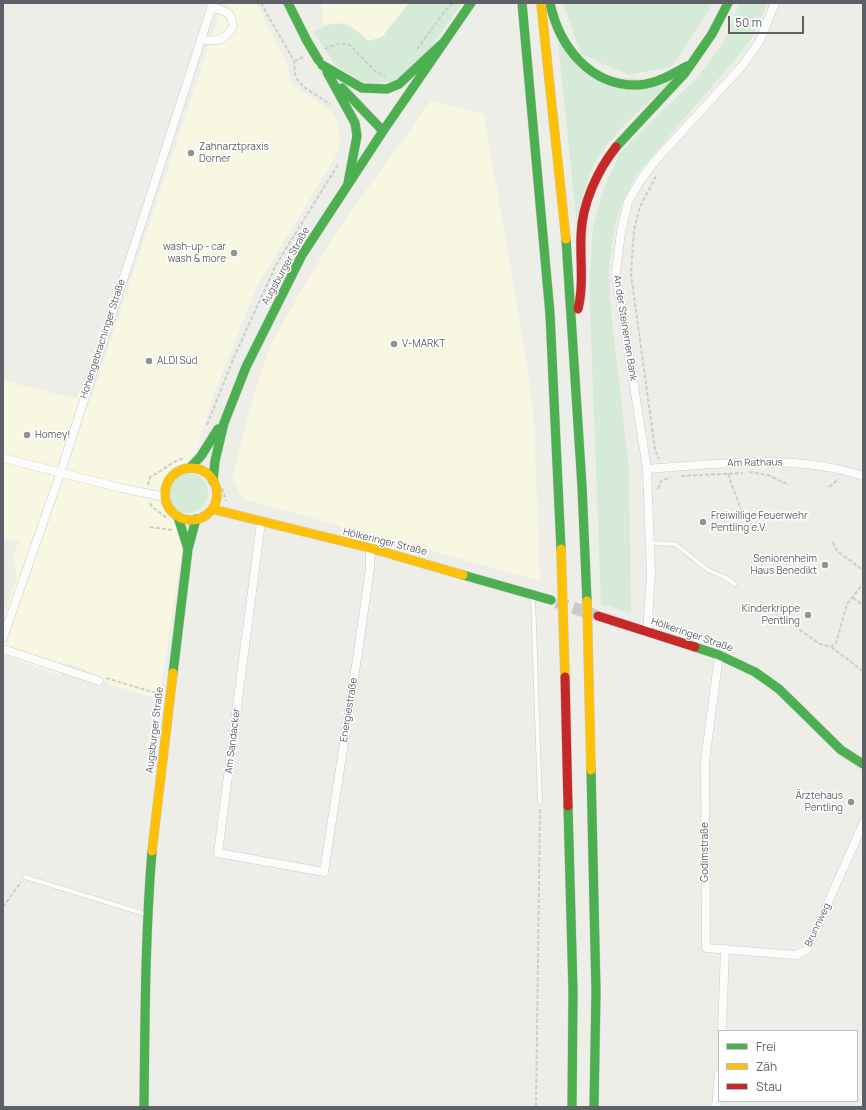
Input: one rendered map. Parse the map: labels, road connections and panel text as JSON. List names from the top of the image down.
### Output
{
  "streets": {
    "main road": ["Augsburger Straße", "Hölkeringer Straße"],
    "street": [
      "An der Steinernen Bank",
      "Hohengebrachinger Straße",
      "Am Rathaus",
      "Energiestraße",
      "Am Sandacker",
      "Godimstraße",
      "Brunnweg"
    ]
  },
  "crossings": [
    ["Augsburger Straße", "Hölkeringer Straße"],
    ["An der Steinernen Bank", "Am Rathaus"],
    ["An der Steinernen Bank", "Hölkeringer Straße"],
    ["Hölkeringer Straße", "Energiestraße"],
    ["Hölkeringer Straße", "Am Sandacker"],
    ["Hölkeringer Straße", "Godimstraße"],
    ["Energiestraße", "Am Sandacker"],
    ["Godimstraße", "Brunnweg"]
  ],
  "places": [
    "Zahnarztpraxis Dorner",
    "wash-up - car wash & more",
    "V-MARKT",
    "ALDI Süd",
    "Homey!",
    "Freiwillige Feuerwehr Pentling e.V.",
    "Seniorenheim Haus Benedikt",
    "Kinderkrippe Pentling",
    "Ärztehaus Pentling"
  ],
  "legend": ["Frei", "Zäh", "Stau"],
  "scale_bar": "50 m"
}
